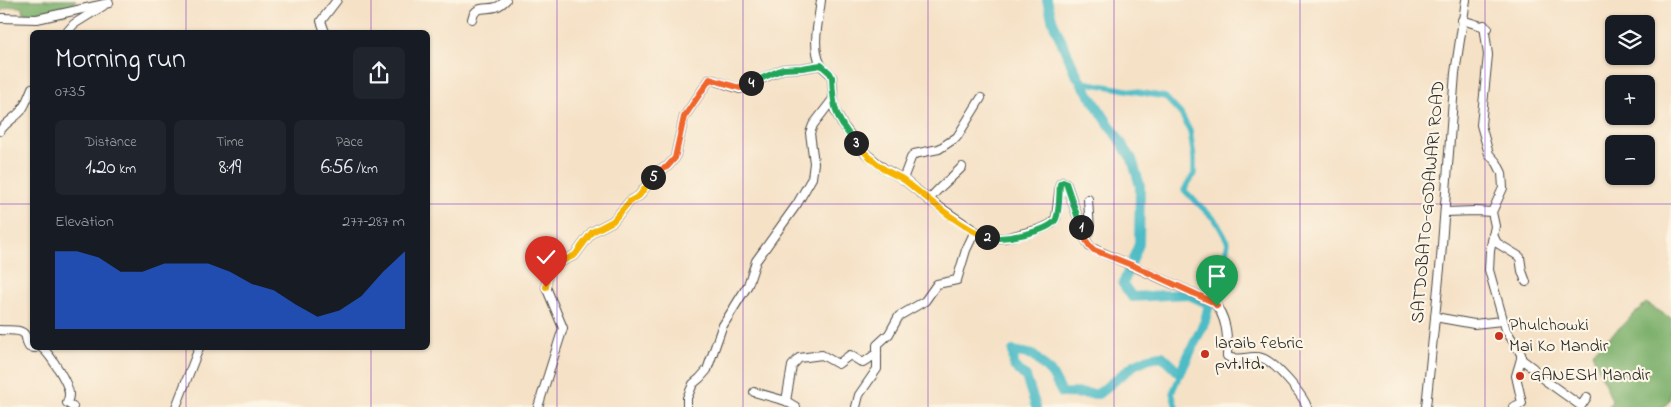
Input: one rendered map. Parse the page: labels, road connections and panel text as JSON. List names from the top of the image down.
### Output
{
  "streets": {
    "street": ["SATDOBATO-GODAWARI ROAD"]
  },
  "places": ["Phulchowki Mai Ko Mandir", "laraib febric pvt.ltd.", "GANESH Mandir"],
  "page": {
    "map_buttons": ["+", "−"],
    "heading": ["Morning run", "07:35"],
    "pins": [
      "4",
      "3",
      "5",
      "1",
      "2"
    ],
    "stats": [
      ["Distance", "1.20 km"],
      ["Time", "8:19"],
      ["Pace", "6:56 /km"]
    ],
    "chart": ["Elevation", "277–287 m"]
  }
}
